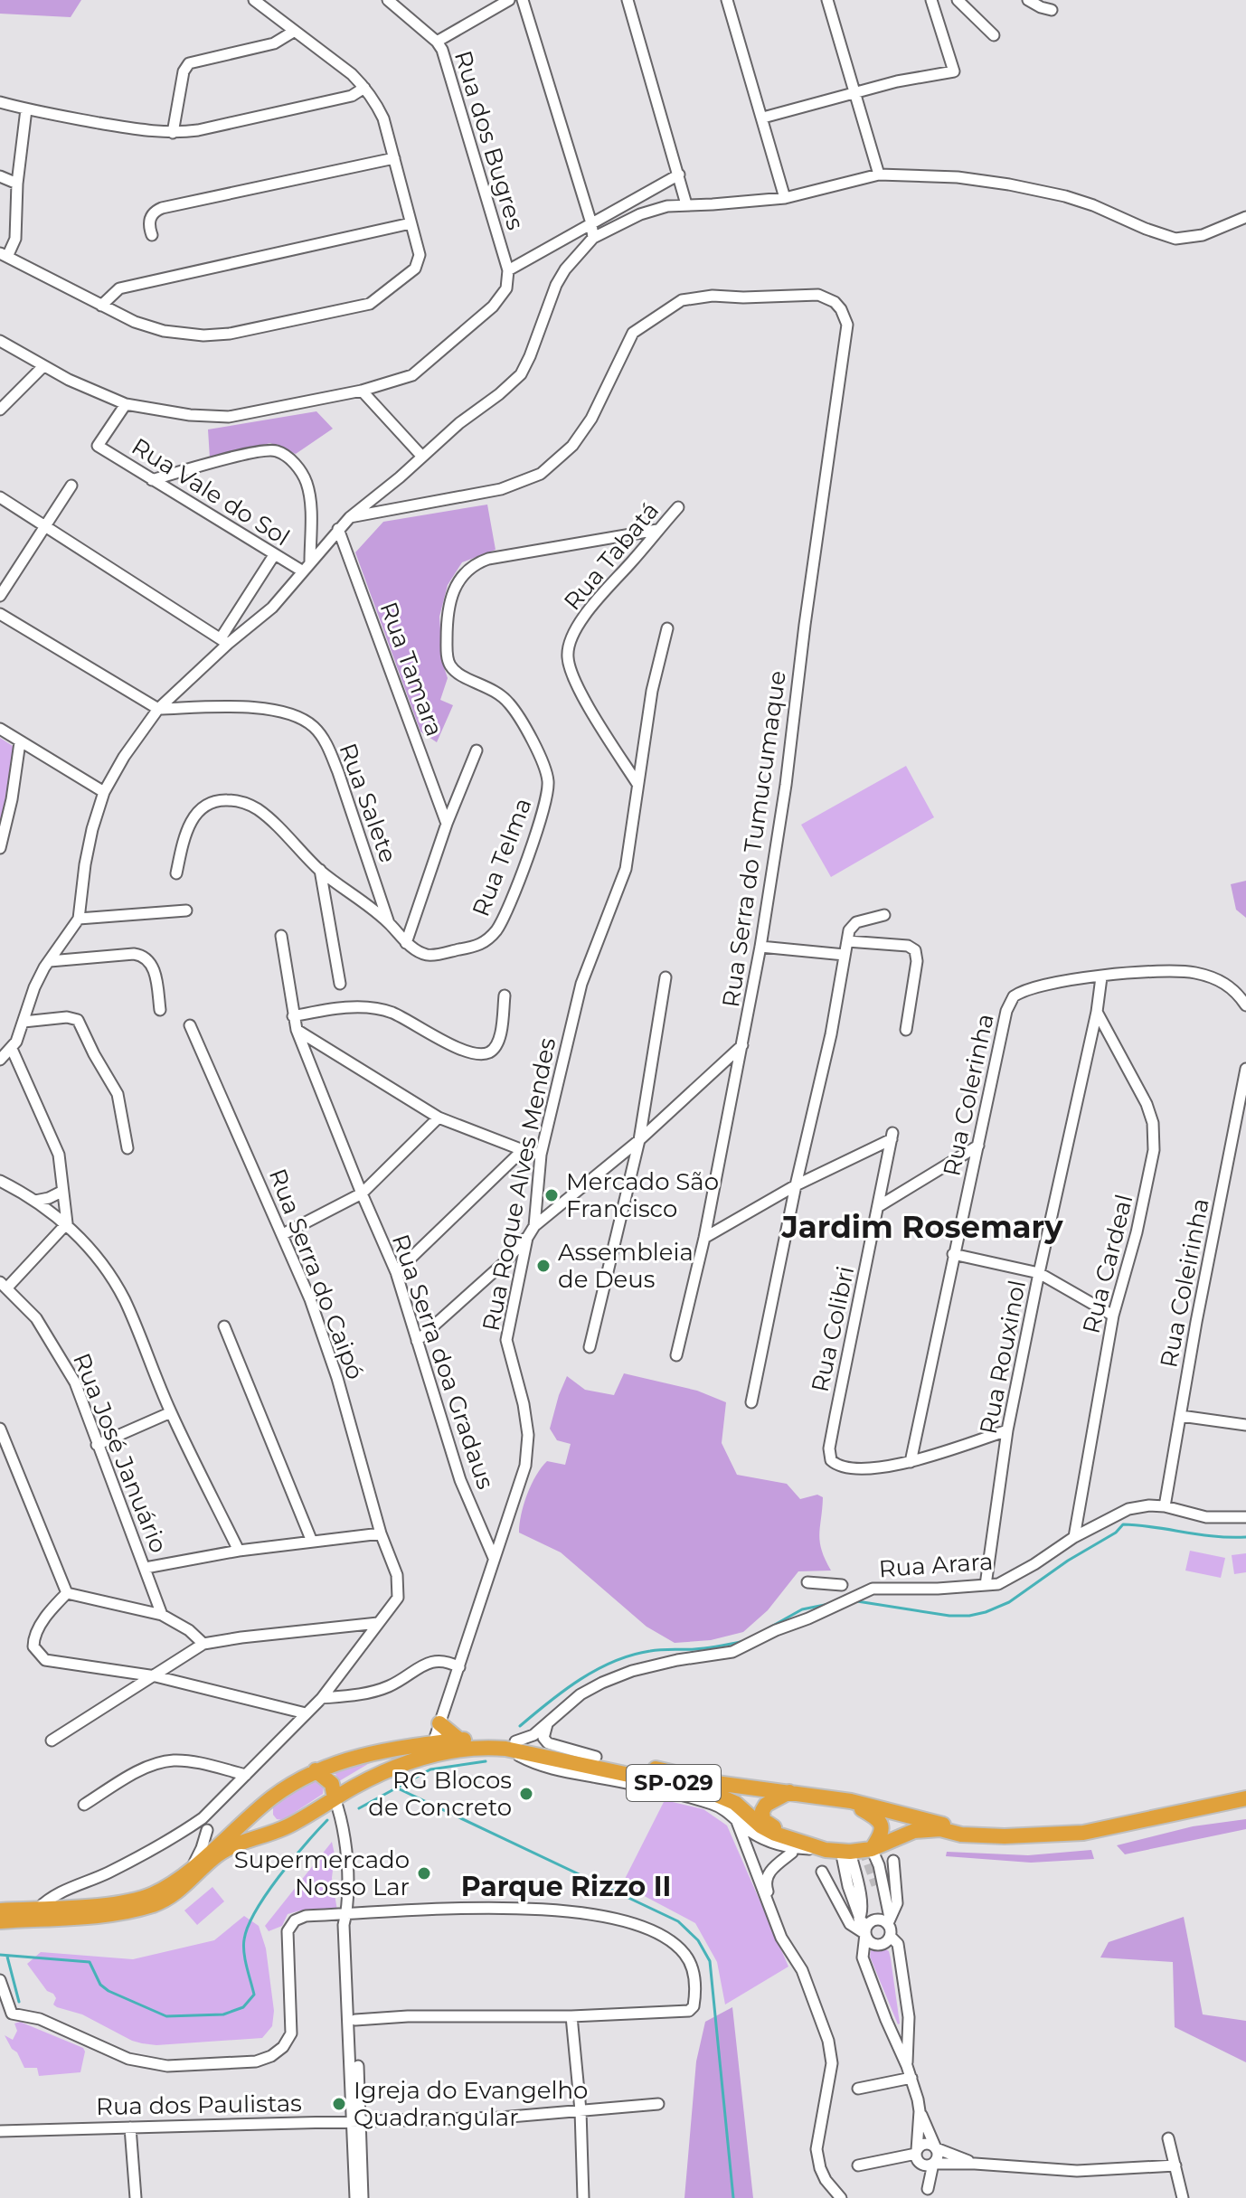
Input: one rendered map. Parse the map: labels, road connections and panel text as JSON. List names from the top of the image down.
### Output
{
  "streets": {
    "highway": ["SP-029"],
    "street": [
      "Rua dos Bugres",
      "Rua Vale do Sol",
      "Rua Tabatá",
      "Rua Tamara",
      "Rua Salete",
      "Rua Serra do Tumucumaque",
      "Rua Telma",
      "Rua Colerinha",
      "Rua Roque Alves Mendes",
      "Rua Cardeal",
      "Rua Serra do Caipó",
      "Rua Coleirinha",
      "Rua Colibri",
      "Rua Rouxinol",
      "Rua Serra doa Gradaus",
      "Rua José Januário",
      "Rua Arara",
      "Rua dos Paulistas"
    ]
  },
  "crossings": [
    ["Rua Tabatá", "Rua Telma"],
    ["Rua Tabatá", "Rua Roque Alves Mendes"],
    ["Rua Colerinha", "Rua Colibri"],
    ["Rua Colerinha", "Rua Rouxinol"],
    ["Rua Roque Alves Mendes", "Rua Serra doa Gradaus"],
    ["Rua Roque Alves Mendes", "SP-029"],
    ["Rua Cardeal", "Rua Rouxinol"],
    ["Rua Cardeal", "Rua Arara"],
    ["Rua Serra do Caipó", "SP-029"],
    ["Rua Coleirinha", "Rua Arara"],
    ["Rua Rouxinol", "Rua Arara"],
    ["Rua Arara", "SP-029"]
  ],
  "districts": ["Jardim Rosemary", "Parque Rizzo II"],
  "places": [
    "Mercado São Francisco",
    "Assembleia de Deus",
    "RG Blocos de Concreto",
    "Supermercado Nosso Lar",
    "Igreja do Evangelho Quadrangular"
  ]
}
